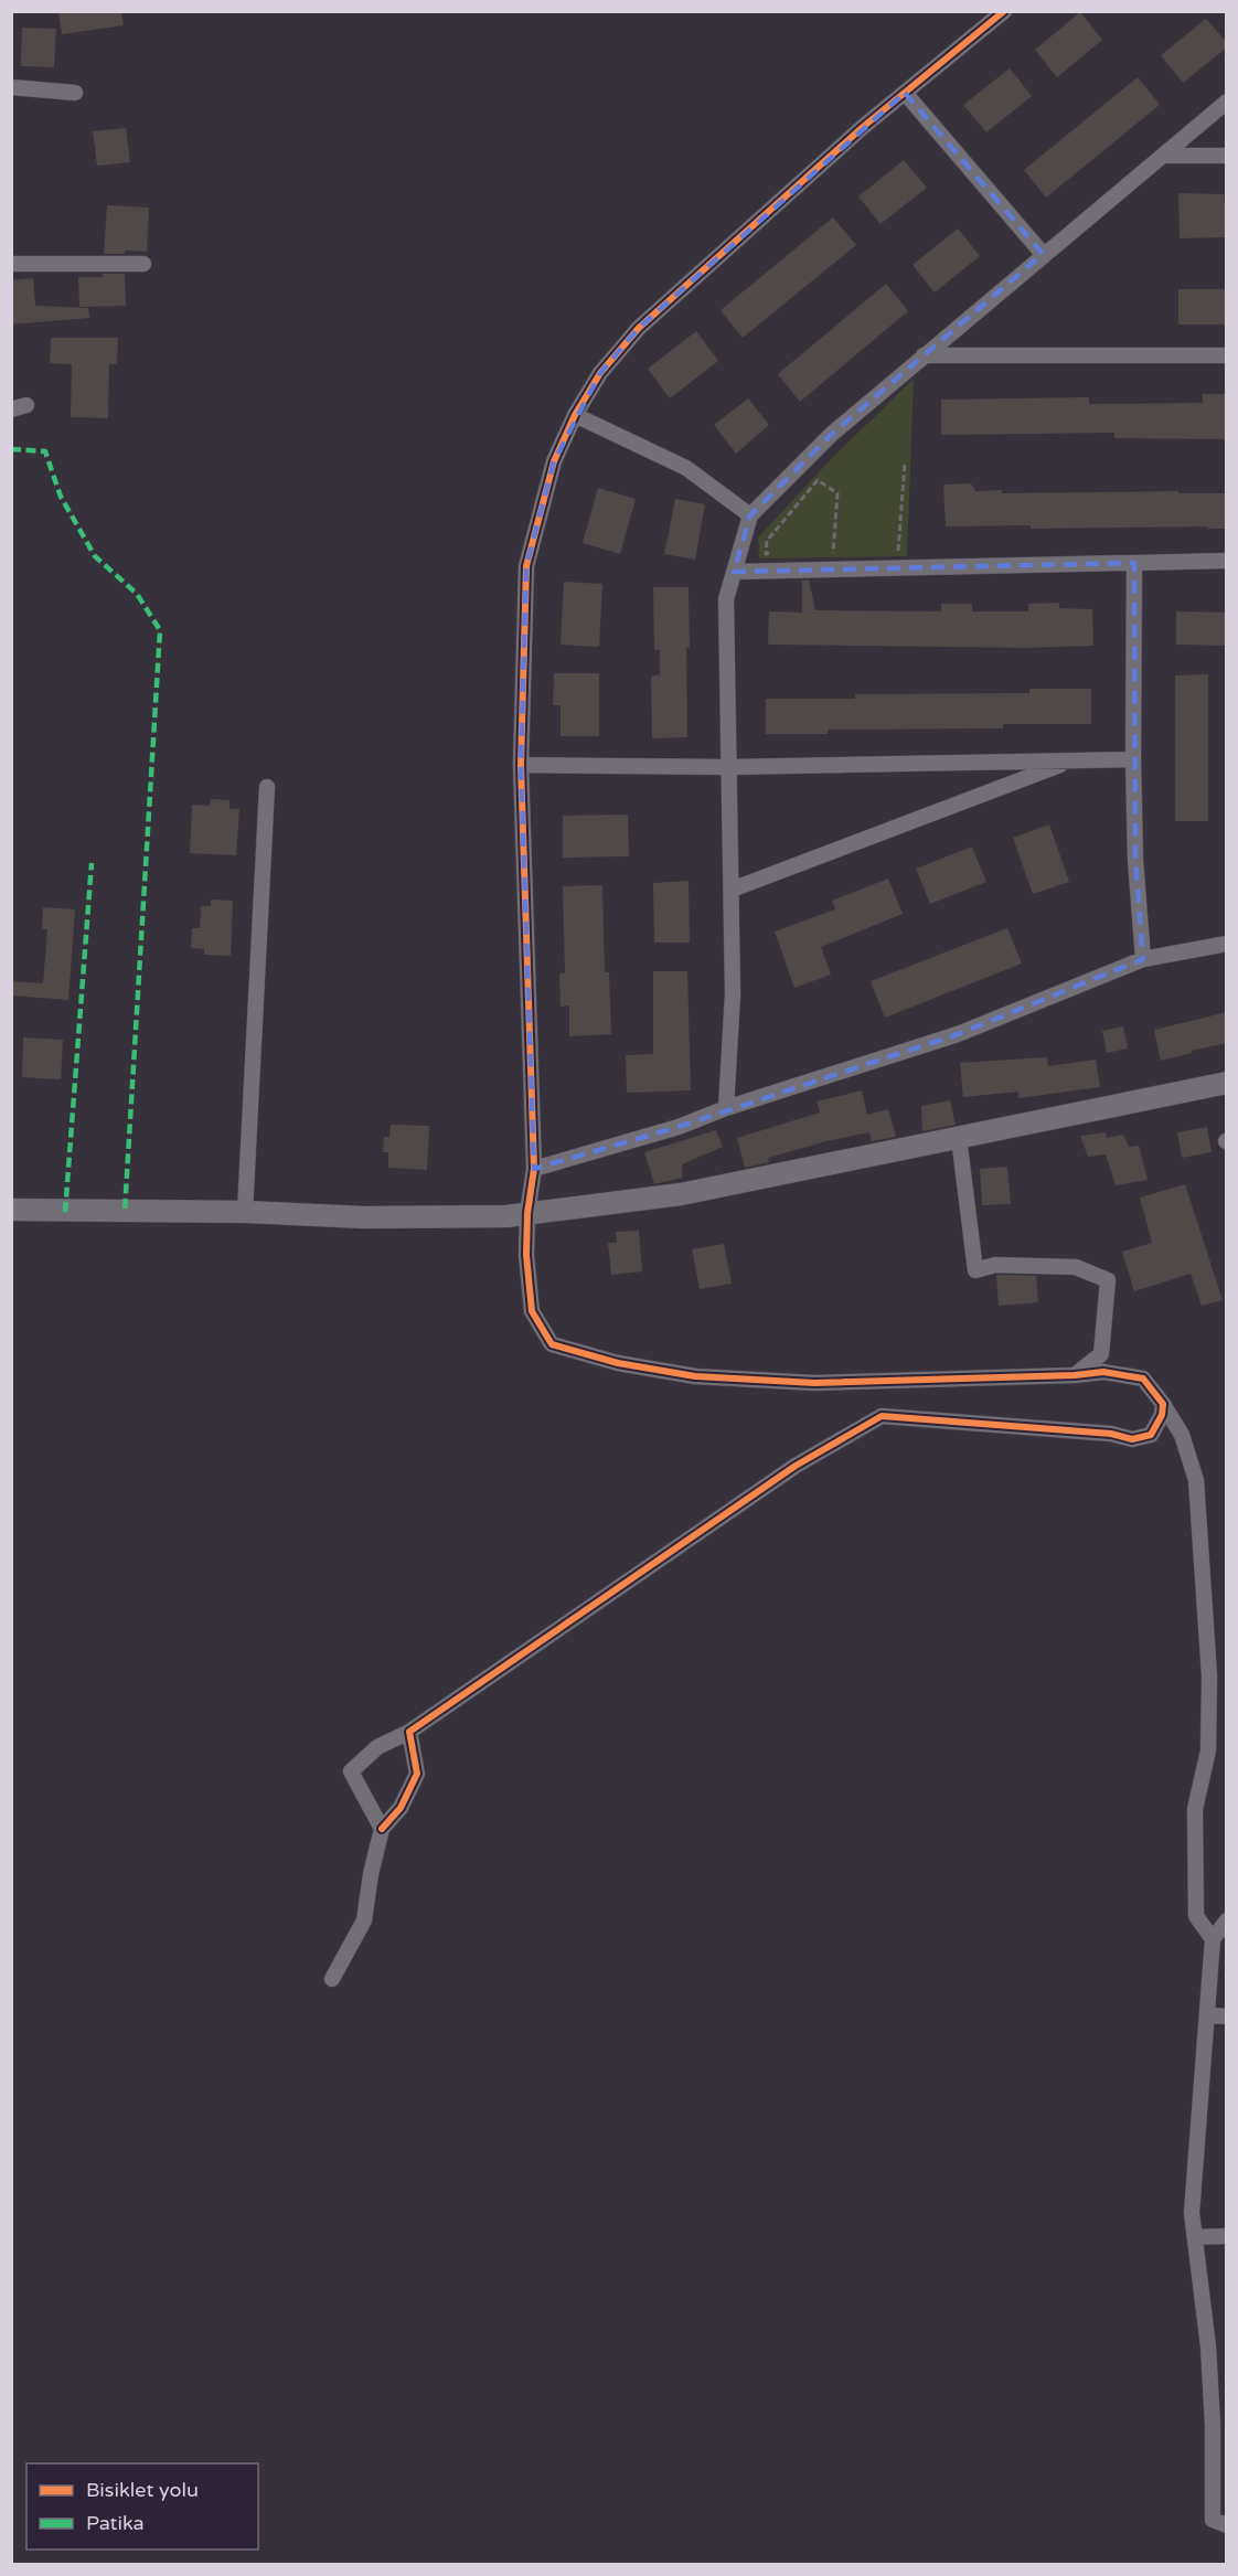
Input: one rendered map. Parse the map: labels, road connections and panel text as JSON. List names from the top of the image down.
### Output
{
  "legend": ["Bisiklet yolu", "Patika"]
}
